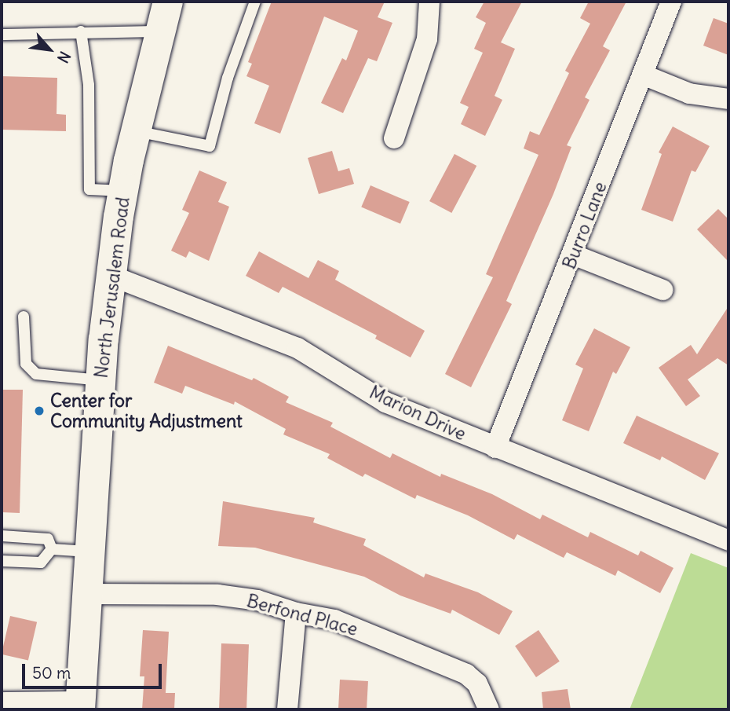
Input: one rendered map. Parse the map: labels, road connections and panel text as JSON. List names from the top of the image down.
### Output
{
  "streets": {
    "main road": ["North Jerusalem Road"],
    "street": ["Burro Lane", "Marion Drive", "Berfond Place"]
  },
  "crossings": [
    ["Burro Lane", "Marion Drive"],
    ["North Jerusalem Road", "Marion Drive"],
    ["North Jerusalem Road", "Berfond Place"]
  ],
  "places": ["Center for Community Adjustment"],
  "scale_bar": "50 m",
  "north": "bottom right"
}
